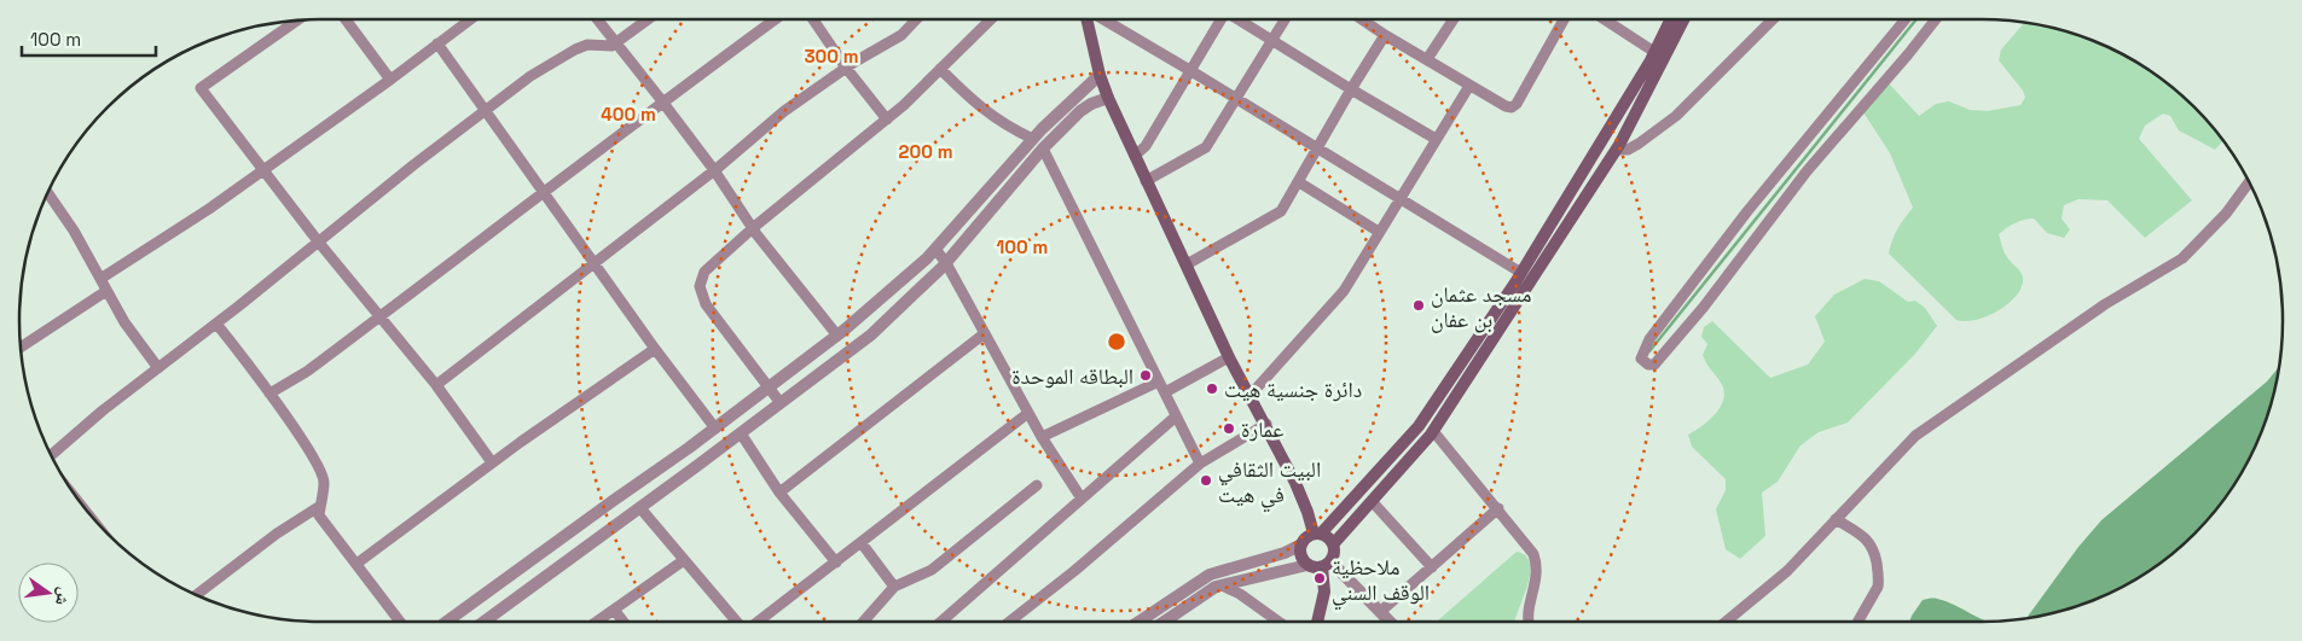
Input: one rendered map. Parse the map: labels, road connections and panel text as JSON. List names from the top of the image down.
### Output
{
  "places": [
    "مسجد عثمان بن عفان",
    "البطاقه الموحدة",
    "دائرة جنسية هيت",
    "عمارة",
    "البيت الثقافي في هيت",
    "ملاحظية الوقف السني"
  ],
  "scale_bar": "100 m",
  "north": "right",
  "rings": [
    "300 m",
    "400 m",
    "200 m",
    "100 m"
  ]
}
